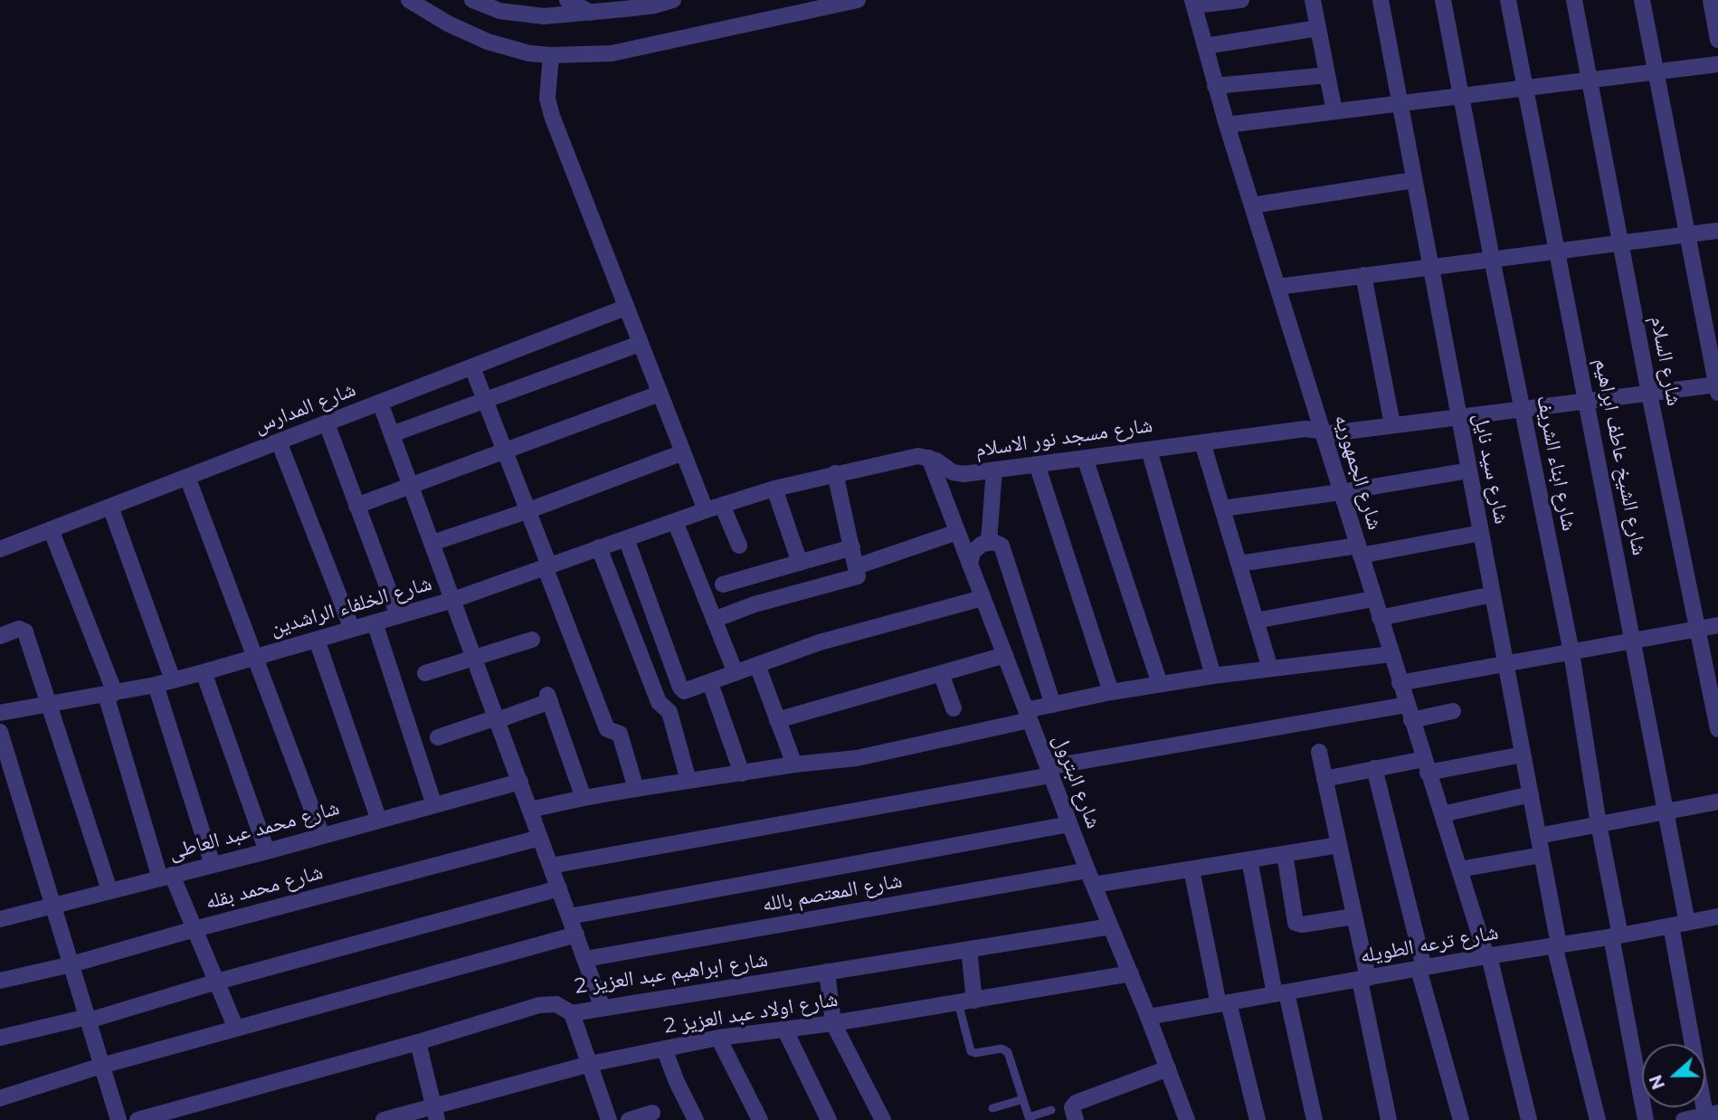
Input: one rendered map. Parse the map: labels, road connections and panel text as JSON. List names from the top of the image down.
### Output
{
  "streets": {
    "street": [
      "شارع السلام",
      "شارع المدارس",
      "شارع مسجد نور الاسلام",
      "شارع الشيخ عاطف ابراهيم",
      "شارع ابناء الشريف",
      "شارع سيد نايل",
      "شارع الجمهوريه",
      "شارع الخلفاء الراشدين",
      "شارع البترول",
      "شارع محمد عبد العاطى",
      "شارع محمد بقله",
      "شارع المعتصم بالله",
      "شارع ترعه الطويله",
      "شارع ابراهيم عبد العزيز 2",
      "شارع اولاد عبد العزيز 2"
    ]
  },
  "crossings": [
    ["شارع السلام", "شارع مسجد نور الاسلام"],
    ["شارع مسجد نور الاسلام", "شارع الشيخ عاطف ابراهيم"],
    ["شارع مسجد نور الاسلام", "شارع ابناء الشريف"],
    ["شارع مسجد نور الاسلام", "شارع سيد نايل"],
    ["شارع مسجد نور الاسلام", "شارع الجمهوريه"],
    ["شارع مسجد نور الاسلام", "شارع البترول"],
    ["شارع الشيخ عاطف ابراهيم", "شارع ترعه الطويله"],
    ["شارع ابناء الشريف", "شارع ترعه الطويله"],
    ["شارع سيد نايل", "شارع ترعه الطويله"],
    ["شارع الجمهوريه", "شارع ترعه الطويله"],
    ["شارع البترول", "شارع المعتصم بالله"],
    ["شارع البترول", "شارع ترعه الطويله"],
    ["شارع البترول", "شارع ابراهيم عبد العزيز 2"],
    ["شارع البترول", "شارع اولاد عبد العزيز 2"]
  ],
  "north": "left"
}
